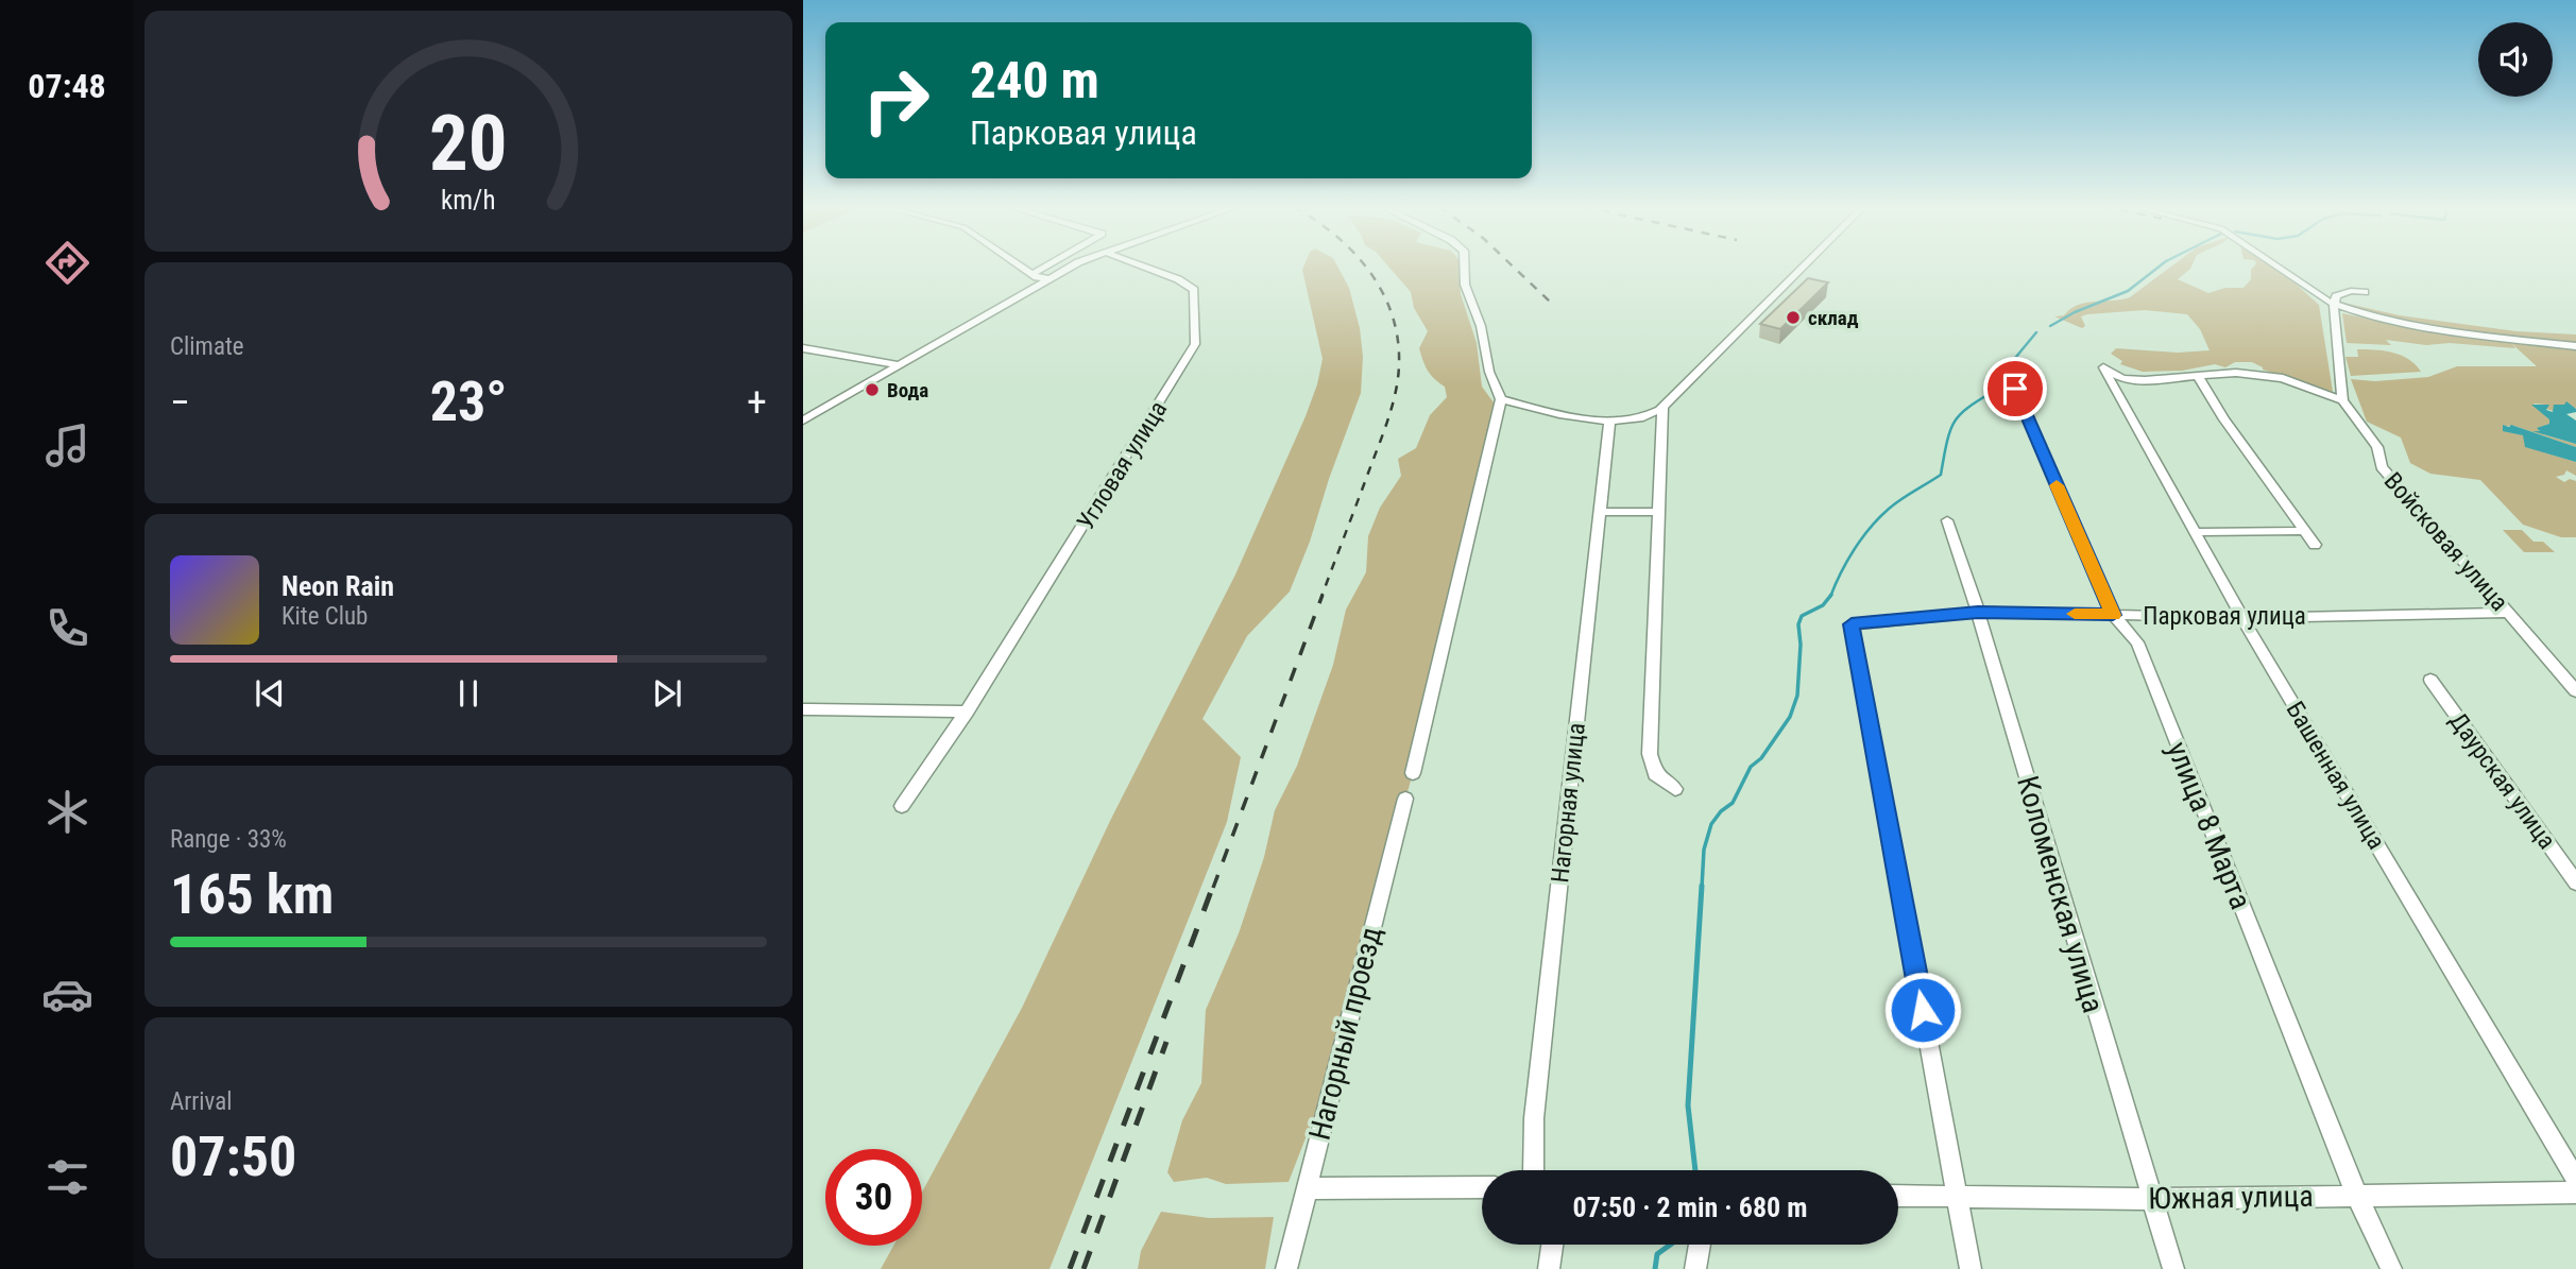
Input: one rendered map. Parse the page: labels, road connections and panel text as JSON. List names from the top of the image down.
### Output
{
  "streets": {
    "street": [
      "Угловая улица",
      "Войсковая улица",
      "Парковая улица",
      "Башенная улица",
      "Даурская улица",
      "Нагорная улица",
      "улица 8 Марта",
      "Коломенская улица",
      "Нагорный проезд",
      "Южная улица"
    ]
  },
  "crossings": [
    ["Войсковая улица", "Парковая улица"],
    ["Парковая улица", "Башенная улица"],
    ["Парковая улица", "улица 8 Марта"],
    ["Парковая улица", "Коломенская улица"],
    ["Парковая улица", "Южная улица"],
    ["улица 8 Марта", "Южная улица"],
    ["Коломенская улица", "Южная улица"]
  ],
  "places": ["склад", "Вода"],
  "page": {
    "tabs": "07:48",
    "turn": ["240 m", "Парковая улица"],
    "tile": [
      "Climate",
      ["Range · 33%", "165 km"],
      ["Arrival", "07:50"]
    ],
    "heat": ["−", "23°", "+"],
    "song": ["Neon Rain", "Kite Club"],
    "limit": "30",
    "trip": "07:50 · 2 min · 680 m",
    "gauge": ["20", "km/h"]
  }
}
